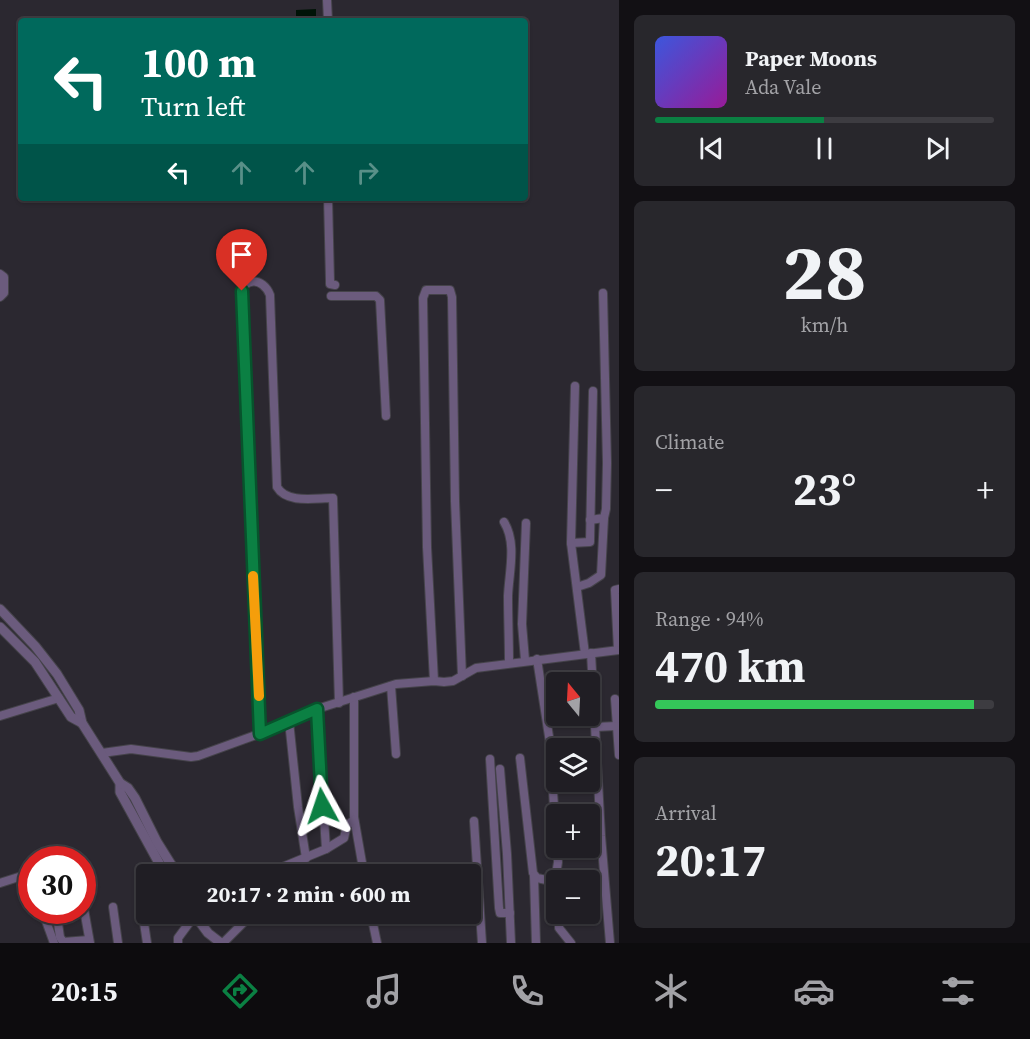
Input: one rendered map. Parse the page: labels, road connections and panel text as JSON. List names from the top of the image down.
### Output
{
  "north": "top",
  "page": {
    "turn": ["100 m", "Turn left"],
    "song": ["Paper Moons", "Ada Vale"],
    "tile": [
      ["28", "km/h"],
      "Climate",
      ["Range · 94%", "470 km"],
      ["Arrival", "20:17"]
    ],
    "heat": ["−", "23°", "+"],
    "map_buttons": ["+", "−"],
    "limit": "30",
    "trip": "20:17 · 2 min · 600 m",
    "tabs": "20:15"
  }
}
